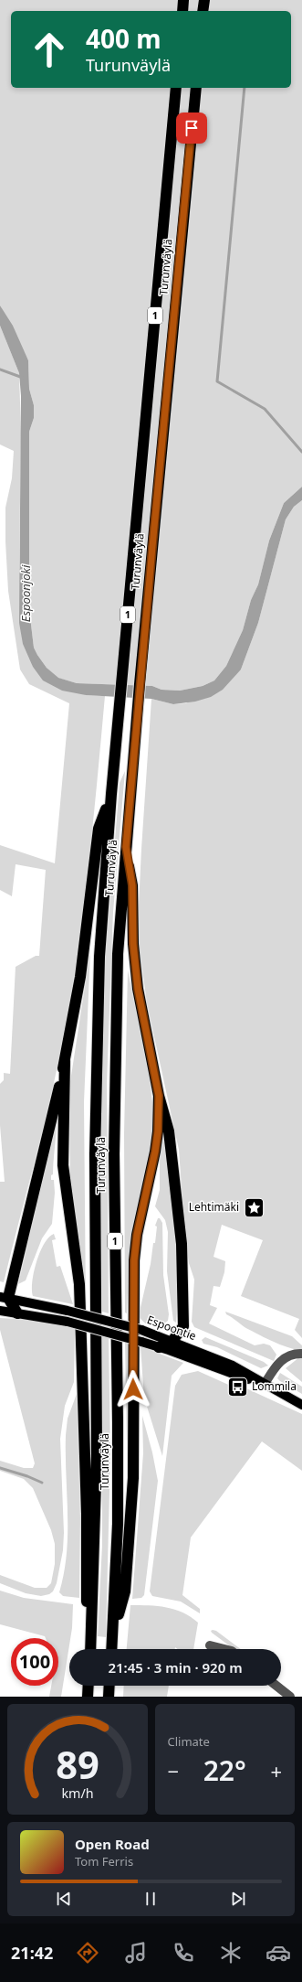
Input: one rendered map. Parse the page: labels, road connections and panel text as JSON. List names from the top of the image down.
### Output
{
  "streets": {
    "highway": ["Turunväylä", "1"],
    "main road": ["Espoontie"]
  },
  "water": ["Espoonjoki"],
  "places": {
    "place": ["Lehtimäki"],
    "bus stop": ["Lommila"]
  },
  "page": {
    "turn": ["400 m", "Turunväylä"],
    "limit": "100",
    "trip": "21:45 · 3 min · 920 m",
    "tile": "Climate",
    "heat": ["−", "22°", "+"],
    "song": ["Open Road", "Tom Ferris"],
    "tabs": "21:42",
    "gauge": ["89", "km/h"]
  }
}
